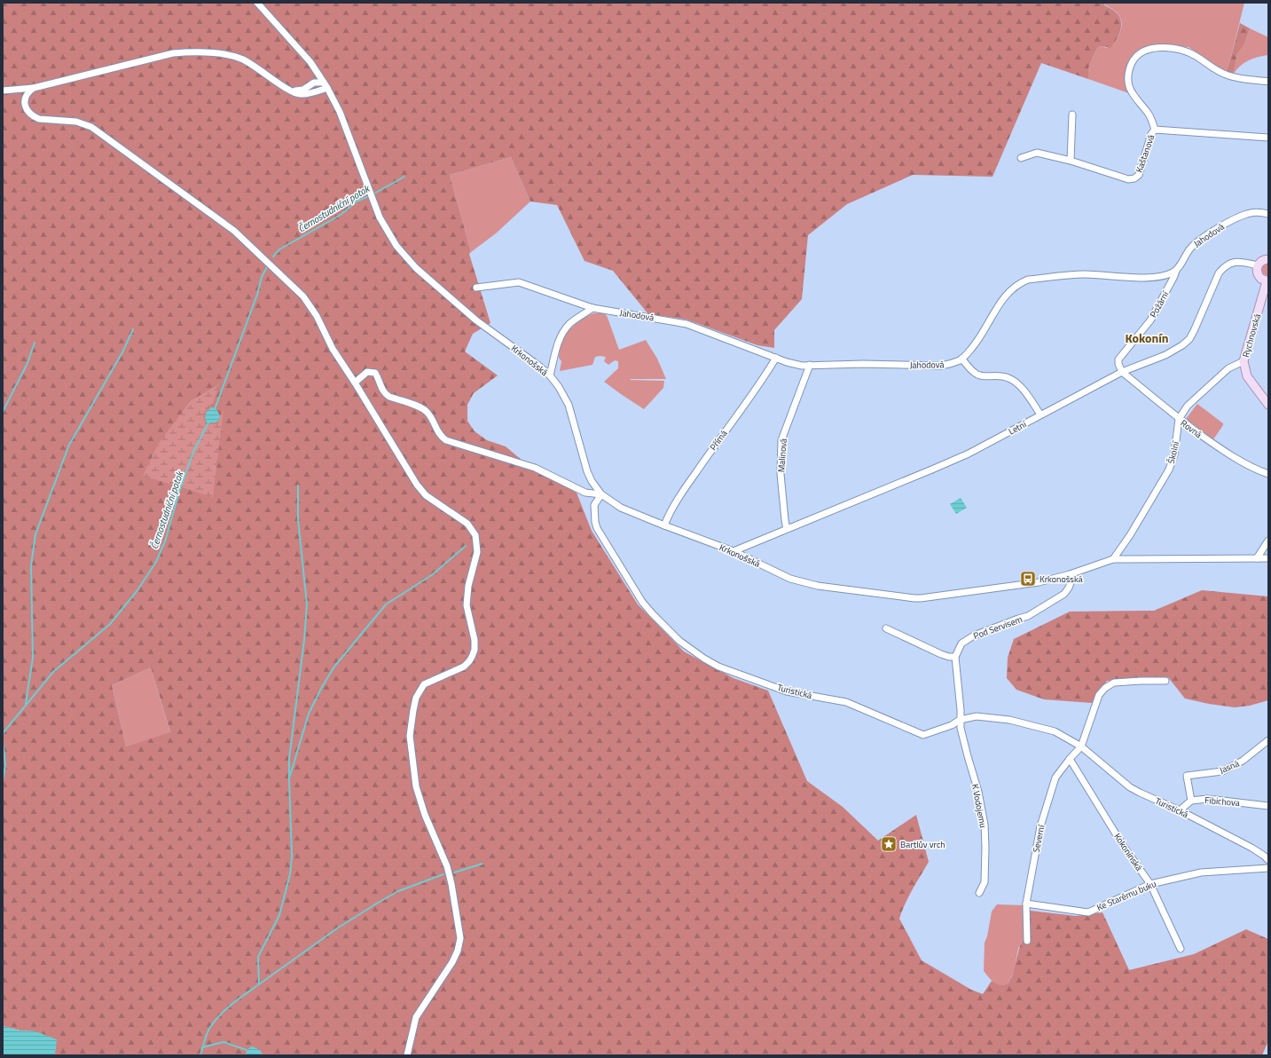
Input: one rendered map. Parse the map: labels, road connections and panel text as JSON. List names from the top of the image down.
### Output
{
  "streets": {
    "main road": ["Rychnovská"],
    "street": [
      "Kaštanová",
      "Jahodová",
      "Požární",
      "Krkonošská",
      "Letní",
      "Rovná",
      "Přímá",
      "Školní",
      "Malinová",
      "Pod Servisem",
      "Turistická",
      "Jasná",
      "Fibichova",
      "K Vodojemu",
      "Severní",
      "Kokonínská",
      "Ke Starému buku"
    ]
  },
  "crossings": [
    ["Jahodová", "Požární"],
    ["Jahodová", "Přímá"],
    ["Jahodová", "Malinová"],
    ["Požární", "Letní"],
    ["Požární", "Rovná"],
    ["Rychnovská", "Školní"],
    ["Krkonošská", "Letní"],
    ["Krkonošská", "Přímá"],
    ["Krkonošská", "Školní"],
    ["Krkonošská", "Pod Servisem"],
    ["Krkonošská", "Turistická"],
    ["Letní", "Rovná"],
    ["Letní", "Malinová"],
    ["Rovná", "Školní"],
    ["Turistická", "K Vodojemu"],
    ["Turistická", "Severní"],
    ["Jasná", "Fibichova"],
    ["Severní", "Kokonínská"],
    ["Severní", "Ke Starému buku"],
    ["Kokonínská", "Ke Starému buku"]
  ],
  "districts": ["Kokonín"],
  "water": ["Černostudniční potok"],
  "places": {
    "bus stop": ["Krkonošská"],
    "place": ["Bartlův vrch"]
  }
}
